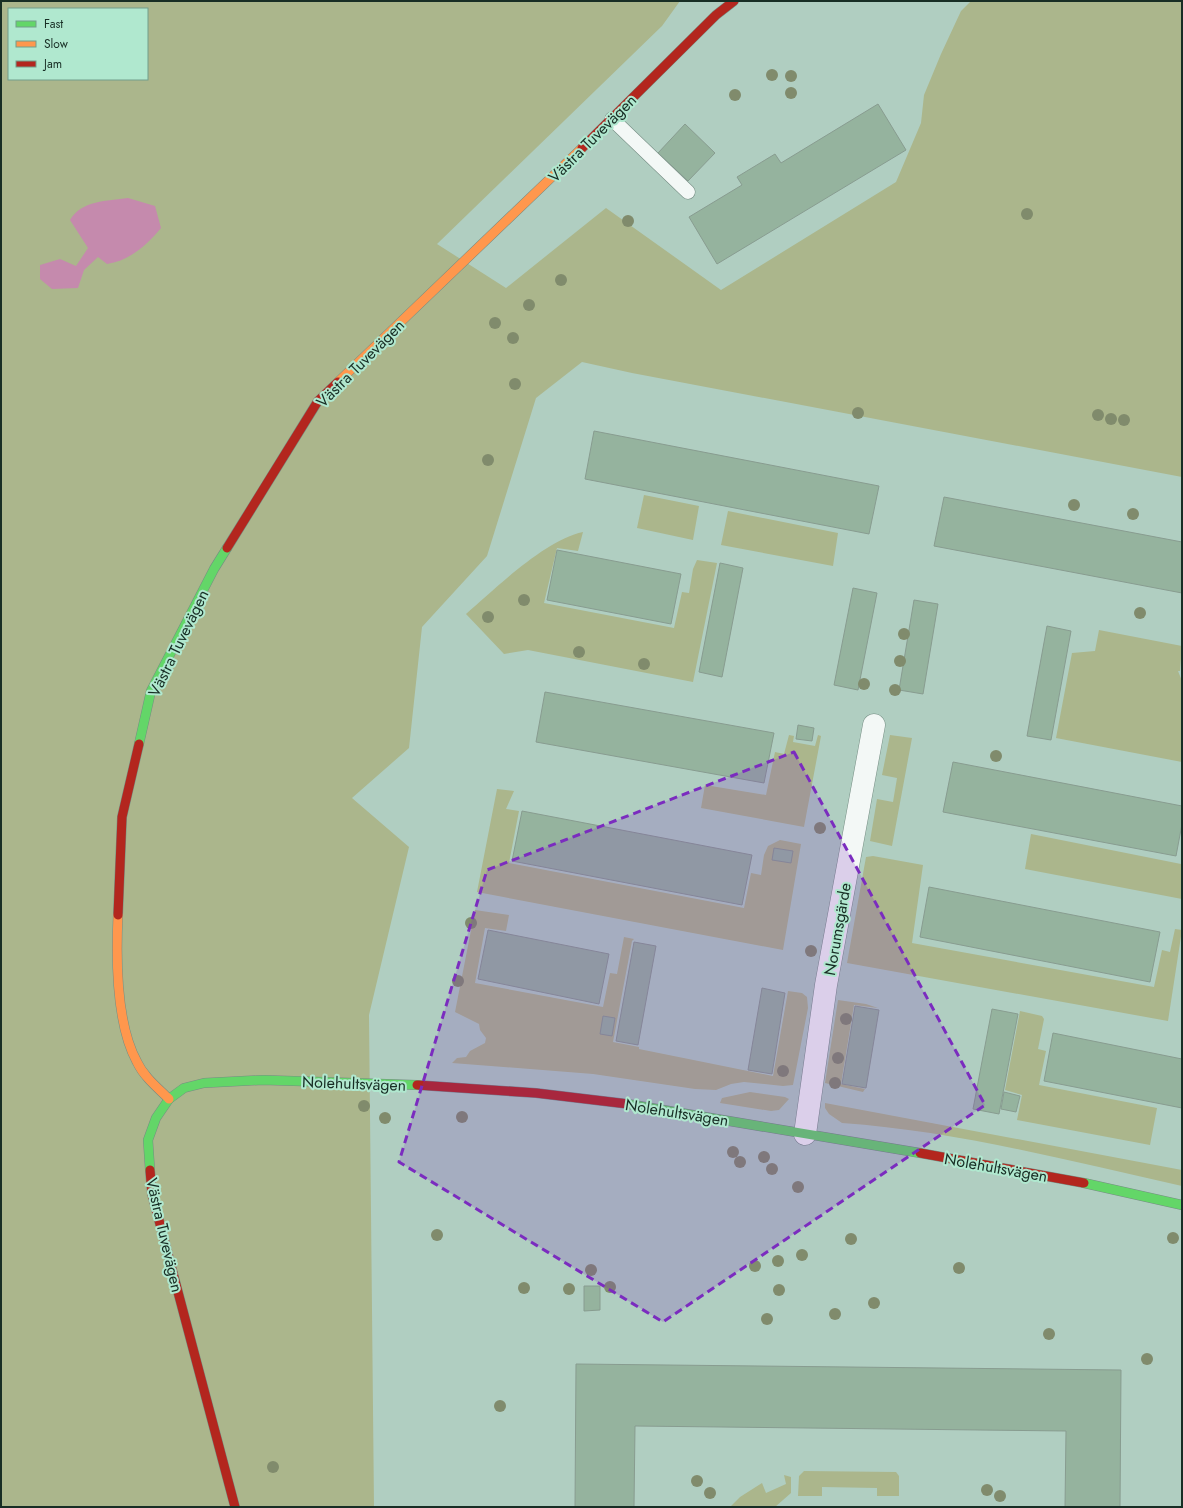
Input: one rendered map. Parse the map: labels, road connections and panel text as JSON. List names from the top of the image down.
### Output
{
  "streets": {
    "street": ["Västra Tuvevägen", "Norumsgärde", "Nolehultsvägen"]
  },
  "crossings": [
    ["Västra Tuvevägen", "Nolehultsvägen"],
    ["Norumsgärde", "Nolehultsvägen"]
  ],
  "legend": ["Fast", "Slow", "Jam"]
}
